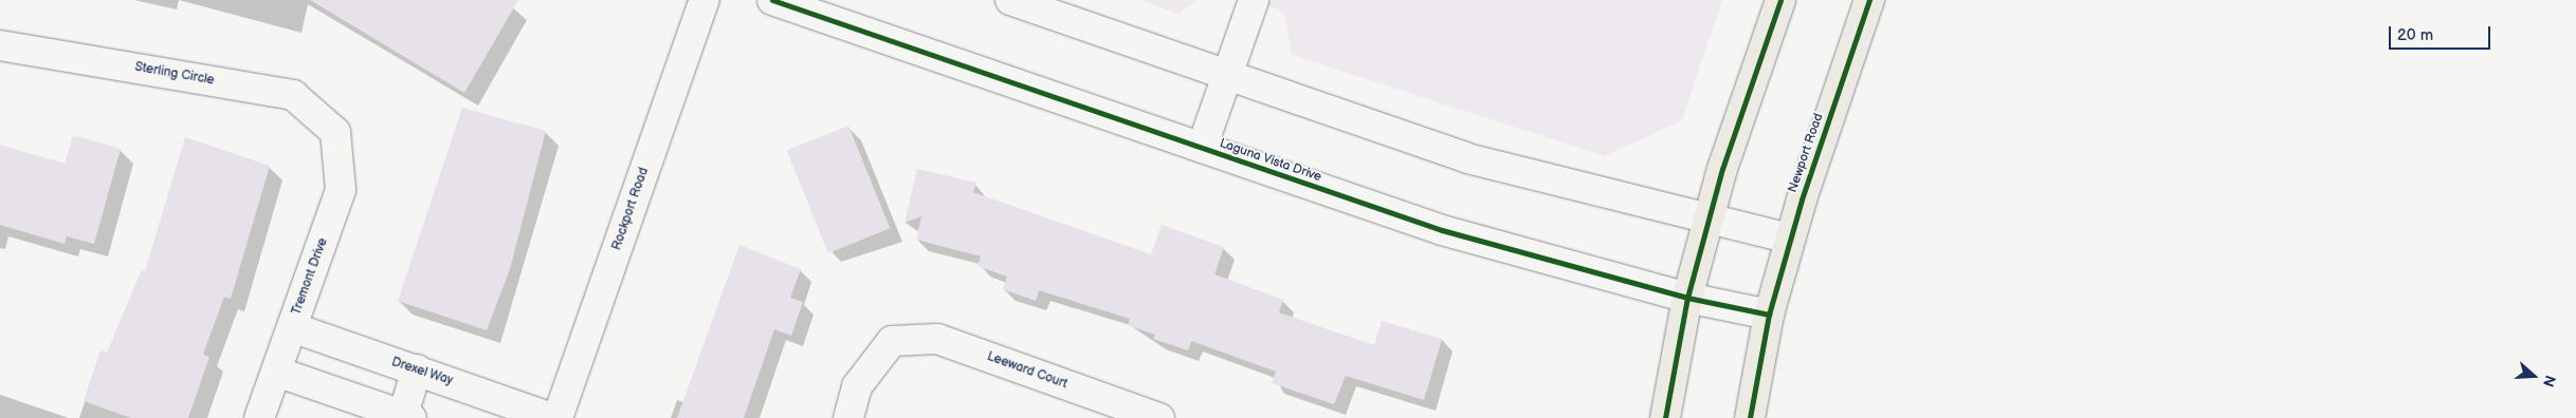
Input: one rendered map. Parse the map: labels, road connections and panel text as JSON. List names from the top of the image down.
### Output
{
  "streets": {
    "main road": ["Newport Road"],
    "street": [
      "Sterling Circle",
      "Laguna Vista Drive",
      "Rockport Road",
      "Tremont Drive",
      "Leeward Court",
      "Drexel Way"
    ]
  },
  "crossings": [
    ["Sterling Circle", "Tremont Drive"],
    ["Newport Road", "Laguna Vista Drive"],
    ["Tremont Drive", "Drexel Way"]
  ],
  "scale_bar": "20 m",
  "north": "right"
}
